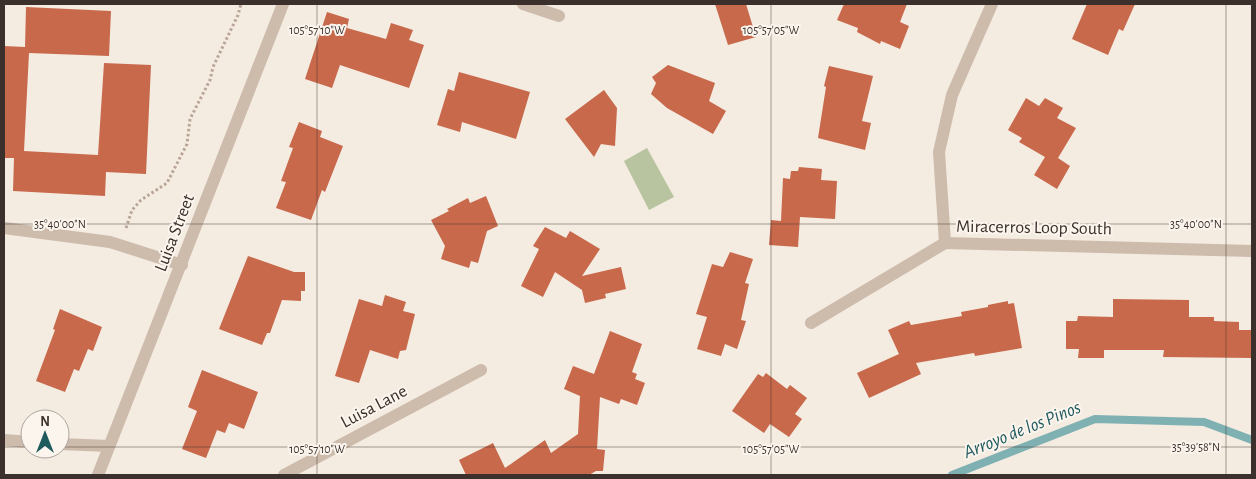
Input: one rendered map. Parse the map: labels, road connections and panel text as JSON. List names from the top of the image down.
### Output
{
  "streets": {
    "street": ["Miracerros Loop South", "Luisa Street", "Luisa Lane"]
  },
  "water": ["Arroyo de los Pinos"],
  "north": "top",
  "coordinates": [
    "105°57'10\"W",
    "105°57'05\"W",
    "35°40'00\"N",
    "35°39'58\"N"
  ]
}
